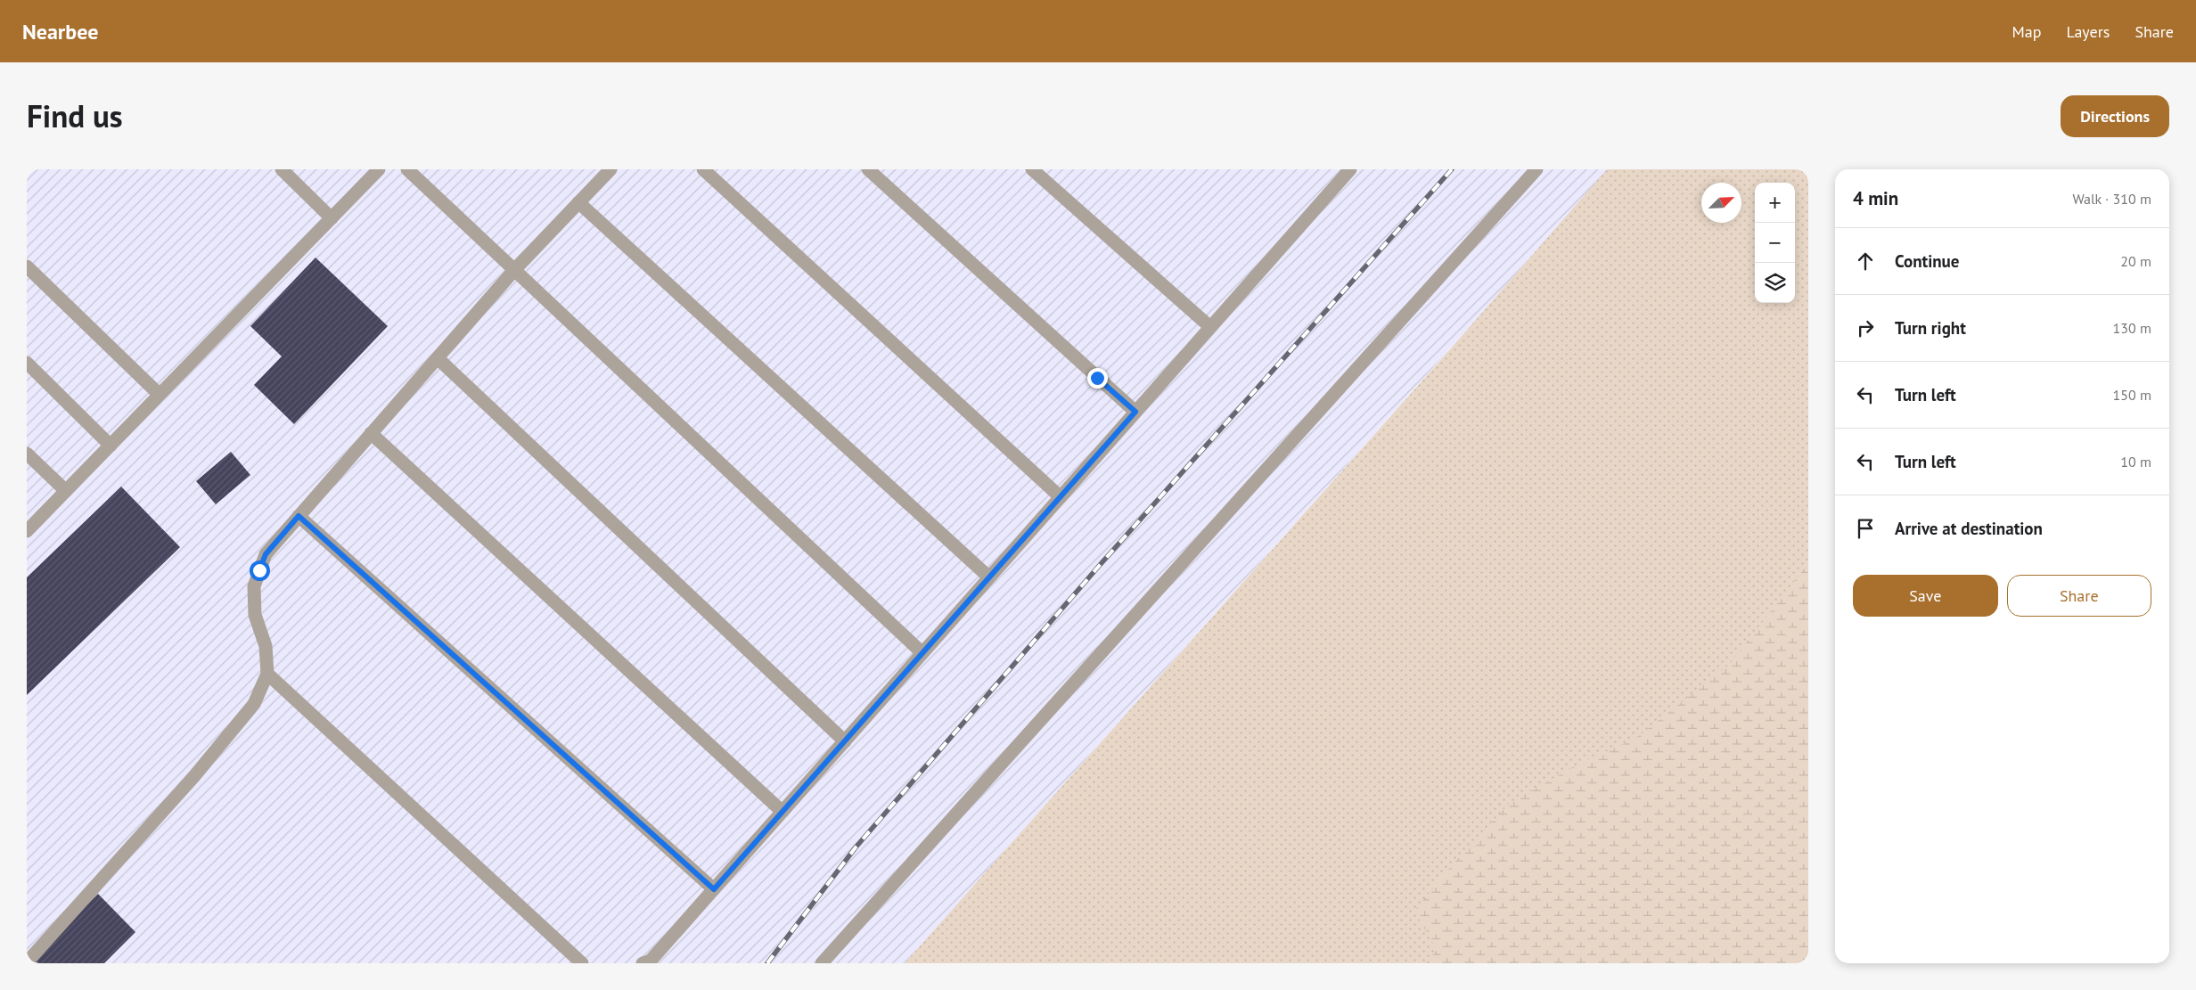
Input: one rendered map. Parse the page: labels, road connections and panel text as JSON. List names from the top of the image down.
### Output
{
  "north": "top right",
  "page": {
    "header": "Nearbee",
    "nav": ["Map", "Layers", "Share"],
    "title": "Find us",
    "buttons": [
      "Directions",
      ["Save", "Share"]
    ],
    "heading": ["4 min", "Walk · 310 m"],
    "map_buttons": ["+", "−"],
    "list": [
      ["Continue", "20 m"],
      ["Turn right", "130 m"],
      ["Turn left", "150 m"],
      ["Turn left", "10 m"],
      "Arrive at destination"
    ]
  }
}
